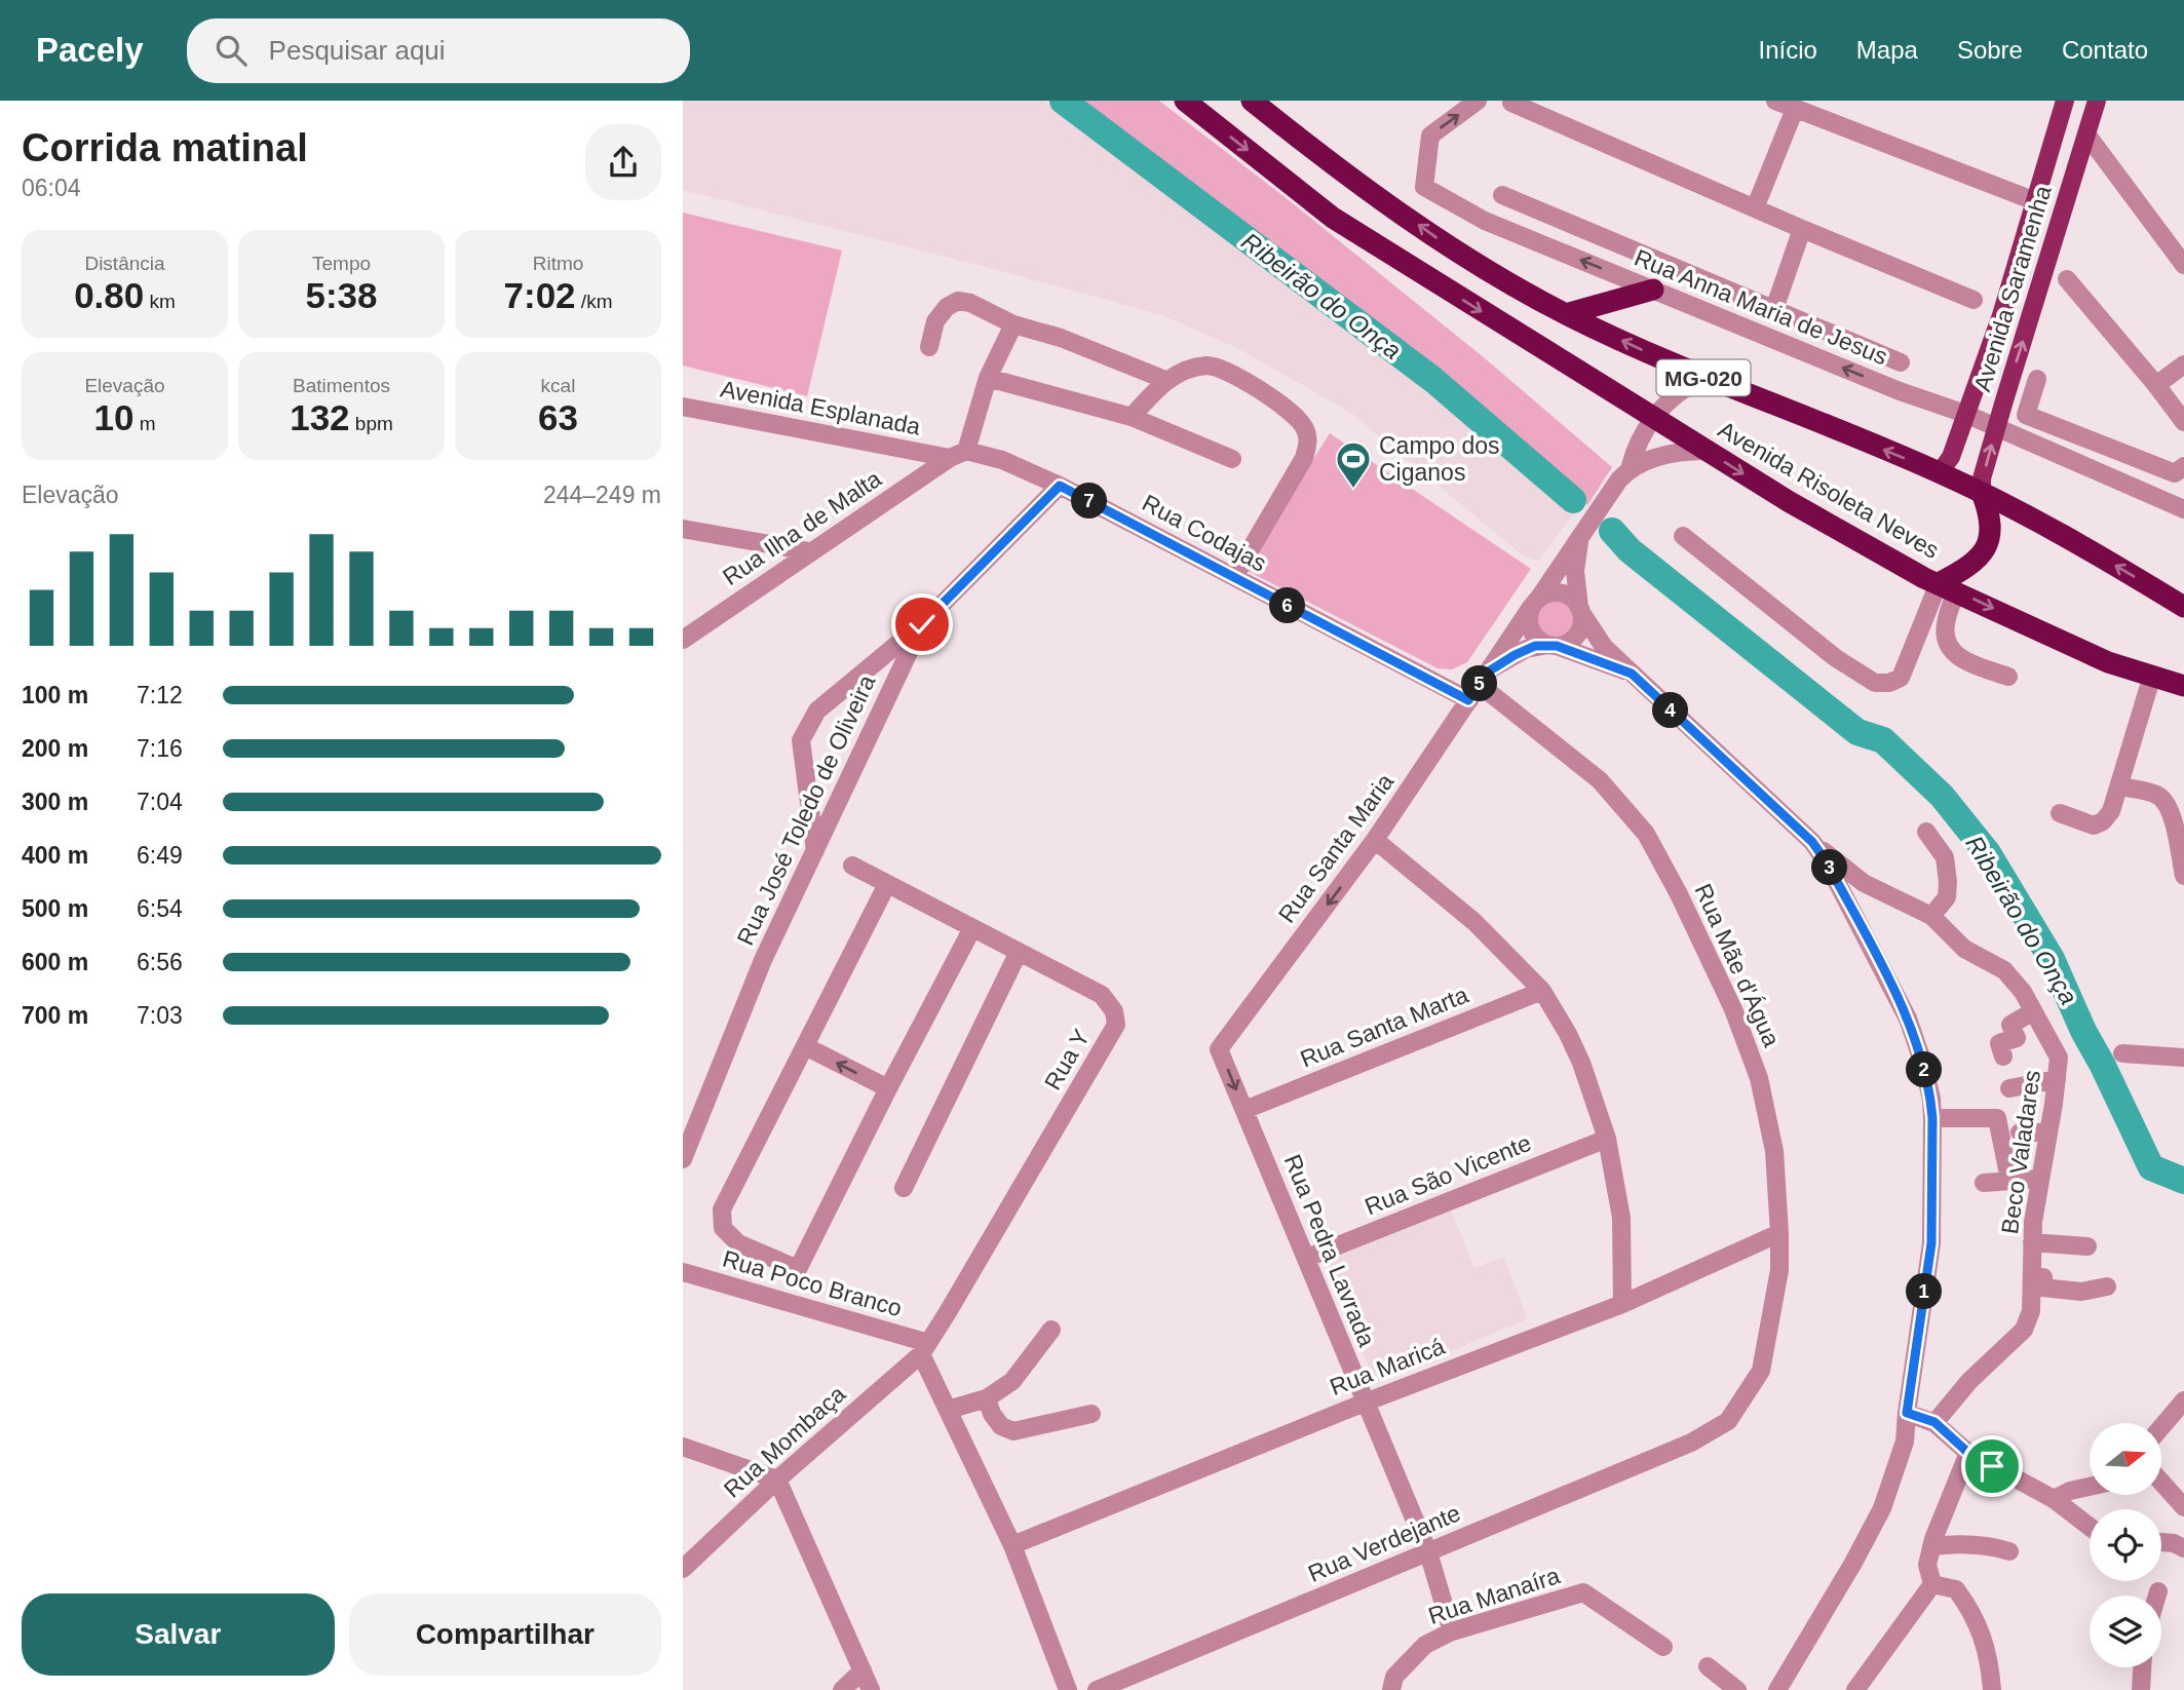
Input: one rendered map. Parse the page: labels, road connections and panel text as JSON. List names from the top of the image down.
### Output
{
  "streets": {
    "highway": ["MG-020", "Avenida Risoleta Neves"],
    "main road": ["Avenida Saramenha"],
    "street": [
      "Rua Anna Maria de Jesus",
      "Avenida Esplanada",
      "Rua Ilha de Malta",
      "Rua Codajas",
      "Rua José Toledo de Oliveira",
      "Rua Santa Maria",
      "Rua Mãe d'Água",
      "Rua Santa Marta",
      "Rua Y",
      "Beco Valadares",
      "Rua São Vicente",
      "Rua Pedra Lavrada",
      "Rua Poco Branco",
      "Rua Maricá",
      "Rua Mombaça",
      "Rua Verdejante",
      "Rua Manaíra"
    ]
  },
  "crossings": [
    ["Avenida Saramenha", "Rua Anna Maria de Jesus"],
    ["Avenida Saramenha", "Avenida Risoleta Neves"],
    ["Avenida Esplanada", "Rua Ilha de Malta"],
    ["Avenida Esplanada", "Rua Codajas"],
    ["Avenida Risoleta Neves", "Rua Santa Maria"],
    ["Rua Ilha de Malta", "Rua Codajas"],
    ["Rua Codajas", "Rua José Toledo de Oliveira"],
    ["Rua Codajas", "Rua Santa Maria"],
    ["Rua Santa Maria", "Rua Mãe d'Água"],
    ["Rua Santa Maria", "Rua Pedra Lavrada"],
    ["Rua Mãe d'Água", "Rua Maricá"],
    ["Rua Mãe d'Água", "Rua Verdejante"],
    ["Rua Santa Marta", "Rua Pedra Lavrada"],
    ["Rua Y", "Rua Poco Branco"],
    ["Rua Y", "Rua Mombaça"],
    ["Rua São Vicente", "Rua Pedra Lavrada"],
    ["Rua Pedra Lavrada", "Rua Maricá"],
    ["Rua Pedra Lavrada", "Rua Verdejante"],
    ["Rua Pedra Lavrada", "Rua Manaíra"],
    ["Rua Poco Branco", "Rua Mombaça"]
  ],
  "water": ["Ribeirão do Onça"],
  "places": {
    "sports": ["Campo dos Ciganos"]
  },
  "north": "right",
  "page": {
    "header": "Pacely",
    "search": "Pesquisar aqui",
    "nav": [
      "Início",
      "Mapa",
      "Sobre",
      "Contato"
    ],
    "heading": ["Corrida matinal", "06:04"],
    "stats": [
      ["Distância", "0.80 km"],
      ["Tempo", "5:38"],
      ["Ritmo", "7:02 /km"],
      ["Elevação", "10 m"],
      ["Batimentos", "132 bpm"],
      ["kcal", "63"]
    ],
    "chart": ["Elevação", "244–249 m"],
    "pins": [
      "7",
      "6",
      "5",
      "4",
      "3",
      "2",
      "1"
    ],
    "list": [
      {
        "name": "100 m",
        "note": "7:12"
      },
      {
        "name": "200 m",
        "note": "7:16"
      },
      {
        "name": "300 m",
        "note": "7:04"
      },
      {
        "name": "400 m",
        "note": "6:49"
      },
      {
        "name": "500 m",
        "note": "6:54"
      },
      {
        "name": "600 m",
        "note": "6:56"
      },
      {
        "name": "700 m",
        "note": "7:03"
      }
    ],
    "buttons": ["Salvar", "Compartilhar"]
  }
}
